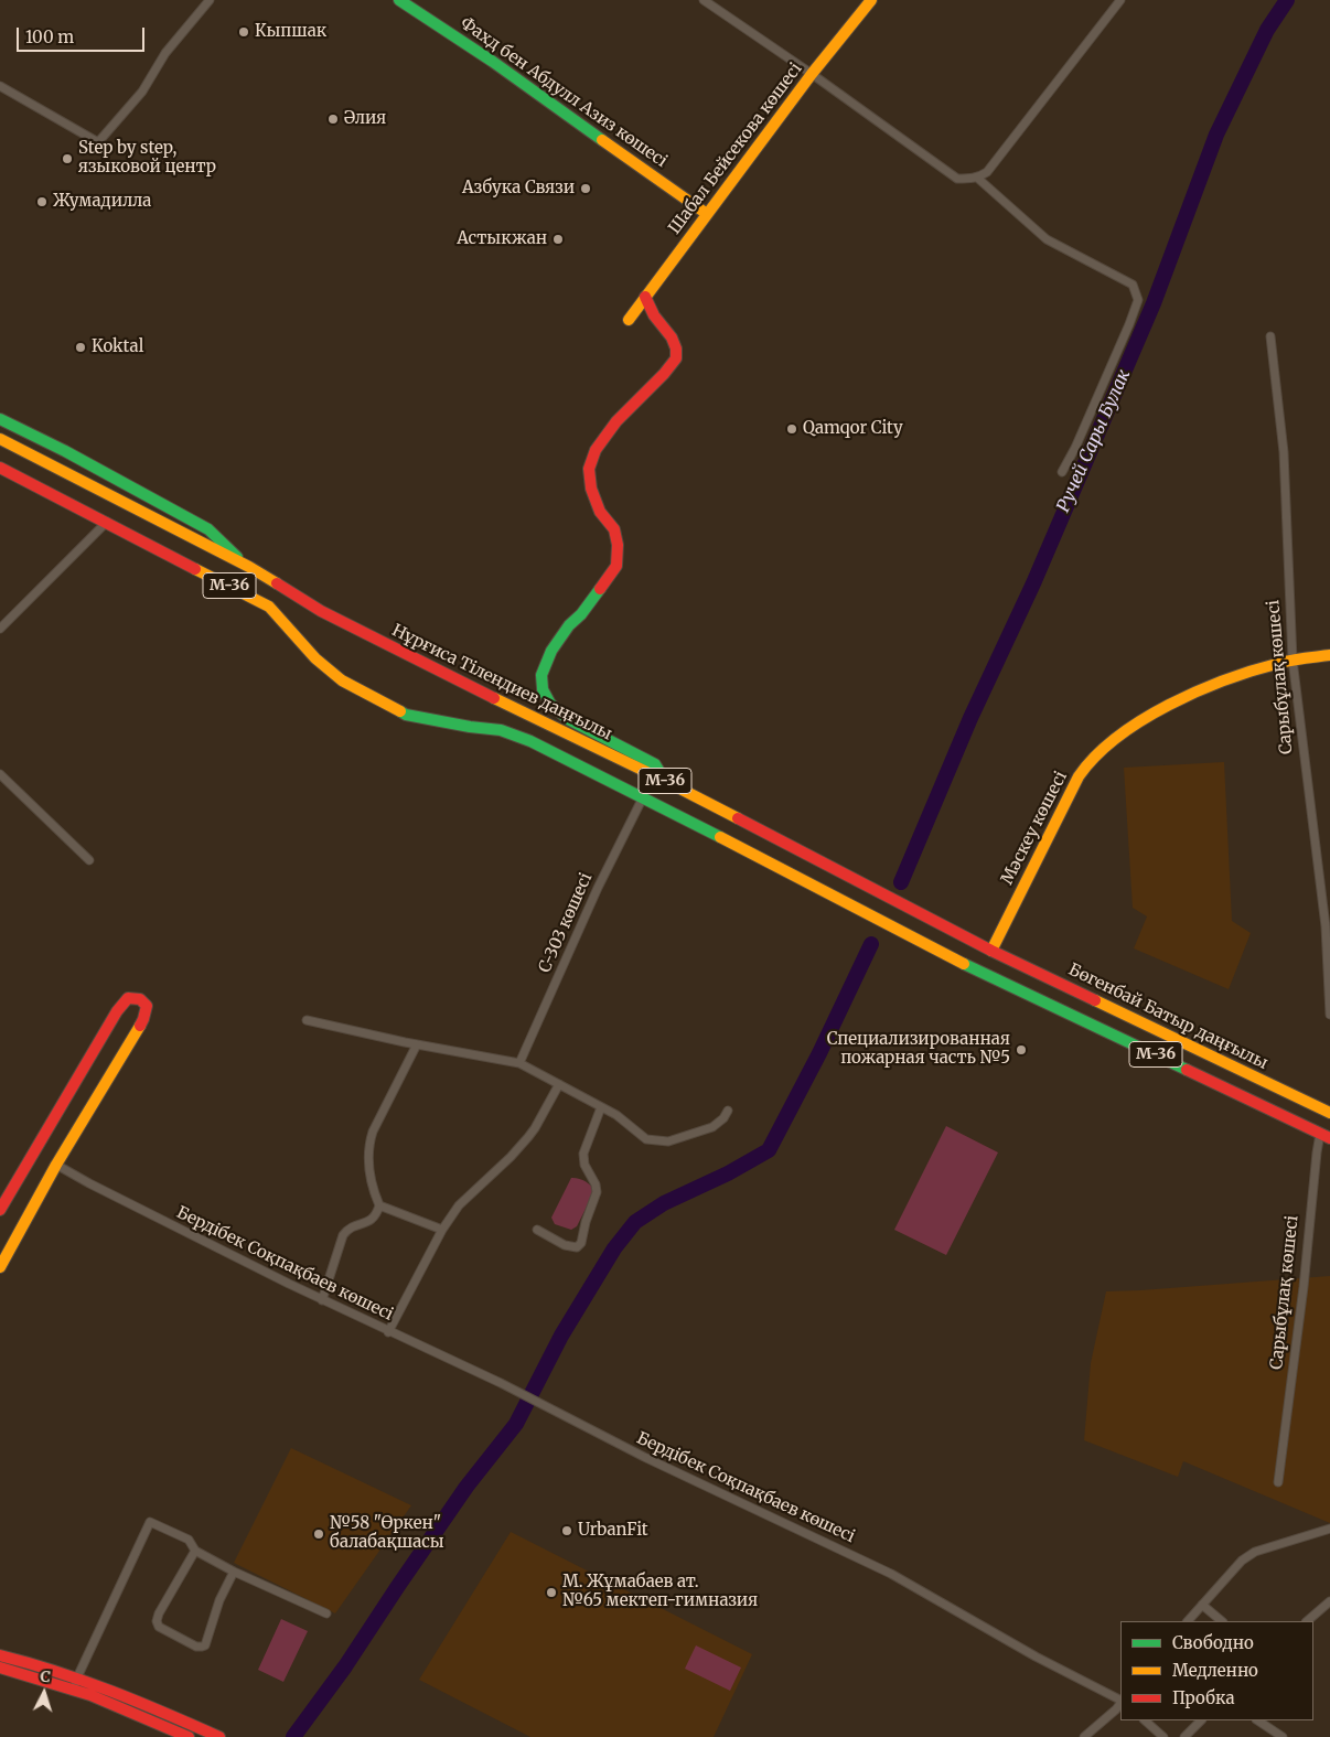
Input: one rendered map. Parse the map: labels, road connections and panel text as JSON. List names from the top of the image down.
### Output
{
  "streets": {
    "main road": [
      "Фахд бен Абдулл Азиз көшесі",
      "Шабал Бейсекова көшесі",
      "M-36",
      "Сарыбұлақ көшесі",
      "Нұрғиса Тілендиев даңғылы",
      "Мәскеу көшесі",
      "Бөгенбай Батыр даңғылы"
    ],
    "street": ["С-303 көшесі", "Бердібек Соқпақбаев көшесі"]
  },
  "crossings": [
    ["Фахд бен Абдулл Азиз көшесі", "Шабал Бейсекова көшесі"],
    ["M-36", "Сарыбұлақ көшесі"],
    ["M-36", "Нұрғиса Тілендиев даңғылы"],
    ["M-36", "Мәскеу көшесі"],
    ["Сарыбұлақ көшесі", "Мәскеу көшесі"],
    ["Сарыбұлақ көшесі", "Бөгенбай Батыр даңғылы"],
    ["Нұрғиса Тілендиев даңғылы", "Мәскеу көшесі"],
    ["Нұрғиса Тілендиев даңғылы", "С-303 көшесі"],
    ["Нұрғиса Тілендиев даңғылы", "Бөгенбай Батыр даңғылы"],
    ["Мәскеу көшесі", "Бөгенбай Батыр даңғылы"]
  ],
  "water": ["Ручей Сары Булак"],
  "places": [
    "Кыпшак",
    "Әлия",
    "Step by step, языковой центр",
    "Азбука Связи",
    "Жумадилла",
    "Астыкжан",
    "Koktal",
    "Qamqor City",
    "Специализированная пожарная часть №5",
    "UrbanFit",
    "№58 \"Өркен\" балабақшасы",
    "М. Жұмабаев ат. №65 мектеп-гимназия"
  ],
  "legend": ["Свободно", "Медленно", "Пробка"],
  "scale_bar": "100 m",
  "north": "top"
}
